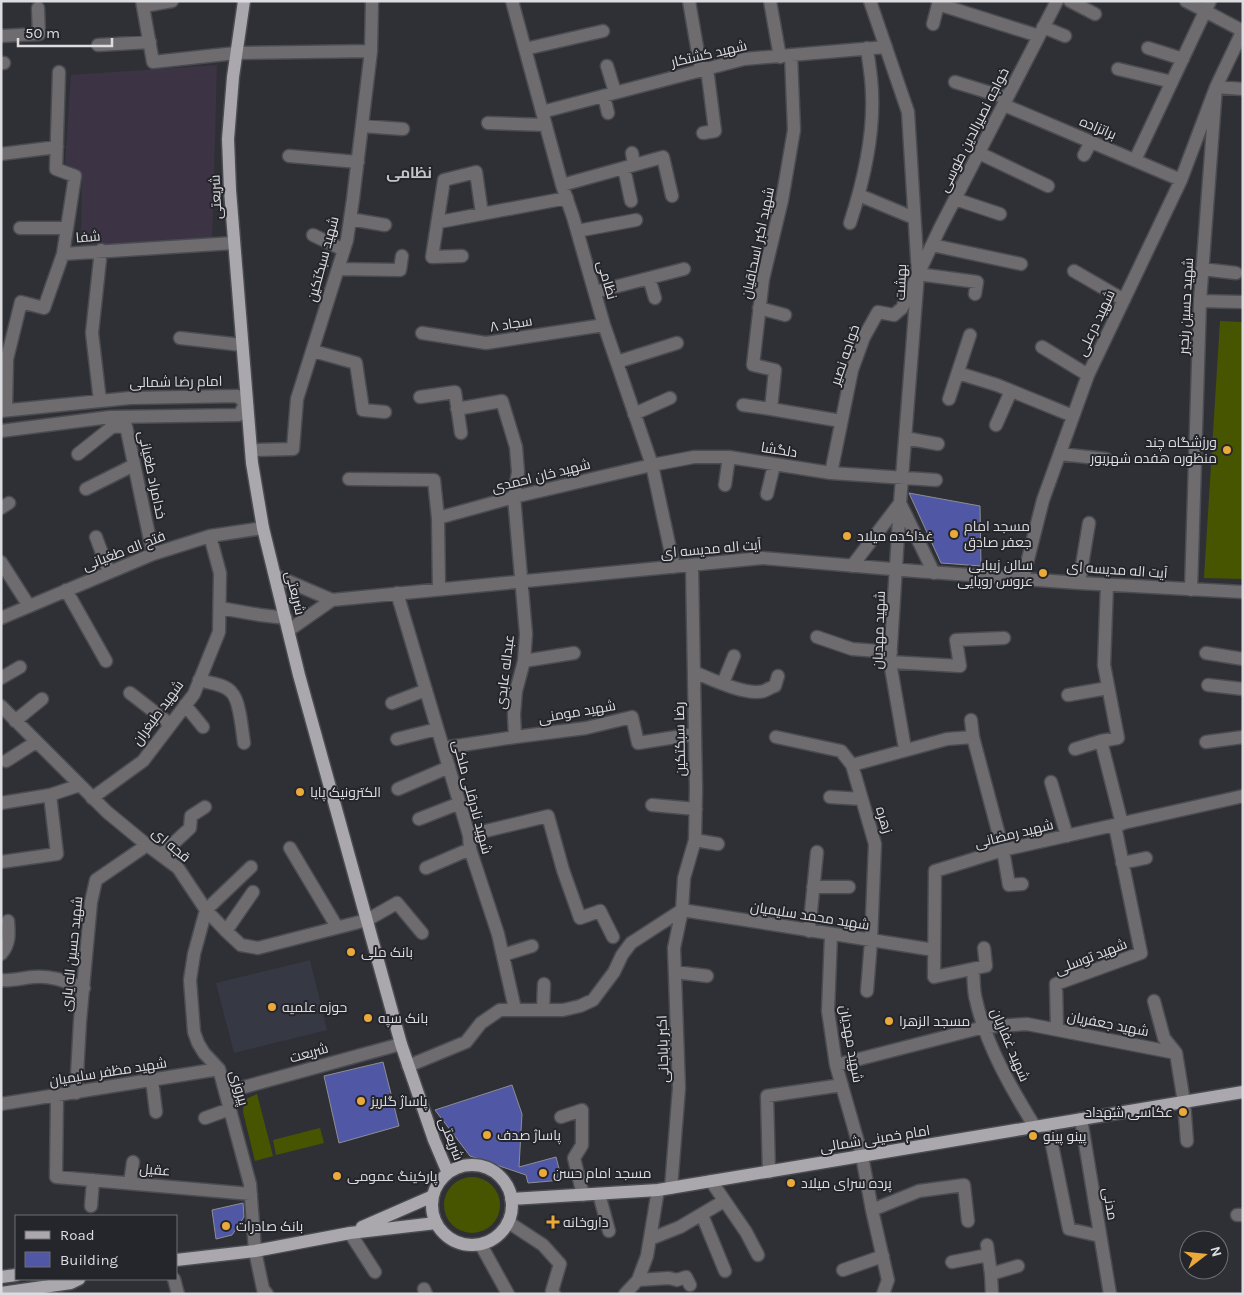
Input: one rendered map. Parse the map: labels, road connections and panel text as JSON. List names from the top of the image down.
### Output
{
  "streets": {
    "main road": ["شریعتی", "امام خمینی شمالی"],
    "street": [
      "شهید کشتکار",
      "براتزاده",
      "خواجه نصیرالدین طوسی",
      "شفا",
      "شهید اکبر اسحاقیان",
      "شهید سبکتکین",
      "نظامی",
      "بهشت",
      "شهید حسین رنجبر",
      "شهید درعلی",
      "سجاد ۸",
      "خواجه نصیر",
      "امام رضا شمالی",
      "دلگشا",
      "خدامراد طغیانی",
      "شهید خان احمدی",
      "آیت اله مدیسه ای",
      "فتح اله طغیانی",
      "شهید مهدیان",
      "عبداله عابدی",
      "شهید مومنی",
      "شهید طیغران",
      "رضا سبکتکین",
      "شهید نادرقلی ملکی",
      "زهره",
      "شهید رمضانی",
      "قجه ای",
      "شهید محمد سلیمیان",
      "شهید حسین اله یاری",
      "شهید توسلی",
      "شهید جعفریان",
      "شهید غفاریان",
      "اکبر باباجانی",
      "شریعت",
      "شهید مظفر سلیمیان",
      "پیروزی",
      "عقیل",
      "مدنی"
    ]
  },
  "crossings": [
    ["شهید کشتکار", "شهید اکبر اسحاقیان"],
    ["شهید کشتکار", "نظامی"],
    ["شهید کشتکار", "بهشت"],
    ["براتزاده", "خواجه نصیرالدین طوسی"],
    ["براتزاده", "شهید درعلی"],
    ["خواجه نصیرالدین طوسی", "بهشت"],
    ["خواجه نصیرالدین طوسی", "خواجه نصیر"],
    ["شریعتی", "شفا"],
    ["شریعتی", "شهید سبکتکین"],
    ["شریعتی", "امام رضا شمالی"],
    ["شریعتی", "فتح اله طغیانی"],
    ["شریعتی", "قجه ای"],
    ["شریعتی", "شریعت"],
    ["شریعتی", "امام خمینی شمالی"],
    ["نظامی", "سجاد ۸"],
    ["نظامی", "دلگشا"],
    ["نظامی", "شهید خان احمدی"],
    ["نظامی", "آیت اله مدیسه ای"],
    ["بهشت", "خواجه نصیر"],
    ["بهشت", "دلگشا"],
    ["بهشت", "آیت اله مدیسه ای"],
    ["بهشت", "شهید مهدیان"],
    ["شهید حسین رنجبر", "شهید درعلی"],
    ["شهید حسین رنجبر", "آیت اله مدیسه ای"],
    ["شهید درعلی", "آیت اله مدیسه ای"],
    ["خواجه نصیر", "دلگشا"],
    ["دلگشا", "شهید خان احمدی"],
    ["خدامراد طغیانی", "فتح اله طغیانی"],
    ["شهید خان احمدی", "عبداله عابدی"],
    ["آیت اله مدیسه ای", "شهید مهدیان"],
    ["آیت اله مدیسه ای", "عبداله عابدی"],
    ["آیت اله مدیسه ای", "رضا سبکتکین"],
    ["آیت اله مدیسه ای", "شهید نادرقلی ملکی"],
    ["فتح اله طغیانی", "شهید طیغران"],
    ["شهید مهدیان", "شهید محمد سلیمیان"],
    ["شهید مهدیان", "شهید جعفریان"],
    ["شهید مهدیان", "امام خمینی شمالی"],
    ["عبداله عابدی", "شهید مومنی"],
    ["شهید مومنی", "رضا سبکتکین"],
    ["شهید مومنی", "شهید نادرقلی ملکی"],
    ["شهید طیغران", "قجه ای"],
    ["رضا سبکتکین", "شهید محمد سلیمیان"],
    ["رضا سبکتکین", "اکبر باباجانی"],
    ["زهره", "شهید محمد سلیمیان"],
    ["شهید رمضانی", "شهید محمد سلیمیان"],
    ["شهید رمضانی", "شهید توسلی"],
    ["شهید رمضانی", "شهید غفاریان"],
    ["قجه ای", "شهید حسین اله یاری"],
    ["قجه ای", "پیروزی"],
    ["شهید محمد سلیمیان", "اکبر باباجانی"],
    ["شهید حسین اله یاری", "شهید مظفر سلیمیان"],
    ["شهید توسلی", "شهید جعفریان"],
    ["شهید جعفریان", "شهید غفاریان"],
    ["شهید غفاریان", "امام خمینی شمالی"],
    ["اکبر باباجانی", "امام خمینی شمالی"],
    ["شریعت", "پیروزی"],
    ["شهید مظفر سلیمیان", "پیروزی"],
    ["شهید مظفر سلیمیان", "عقیل"],
    ["پیروزی", "عقیل"],
    ["امام خمینی شمالی", "مدنی"]
  ],
  "districts": ["نظامی"],
  "places": {
    "other": [
      "ورزشگاه چند منظوره هفده شهریور",
      "مسجد امام جعفر صادق",
      "غذاکده میلاد",
      "سالن زیبایی عروس رویایی",
      "الکترونیک پایا",
      "بانک ملی",
      "حوزه علمیه",
      "بانک سپه",
      "مسجد الزهرا",
      "پاساژ گلریز",
      "عکاسی شهداد",
      "پاساژ صدف",
      "پینو پینو",
      "مسجد امام حسن",
      "پارکینگ عمومی",
      "پرده سرای میلاد",
      "بانک صادرات"
    ],
    "health": ["داروخانه"]
  },
  "legend": ["Road", "Building"],
  "scale_bar": "50 m",
  "north": "right"
}
